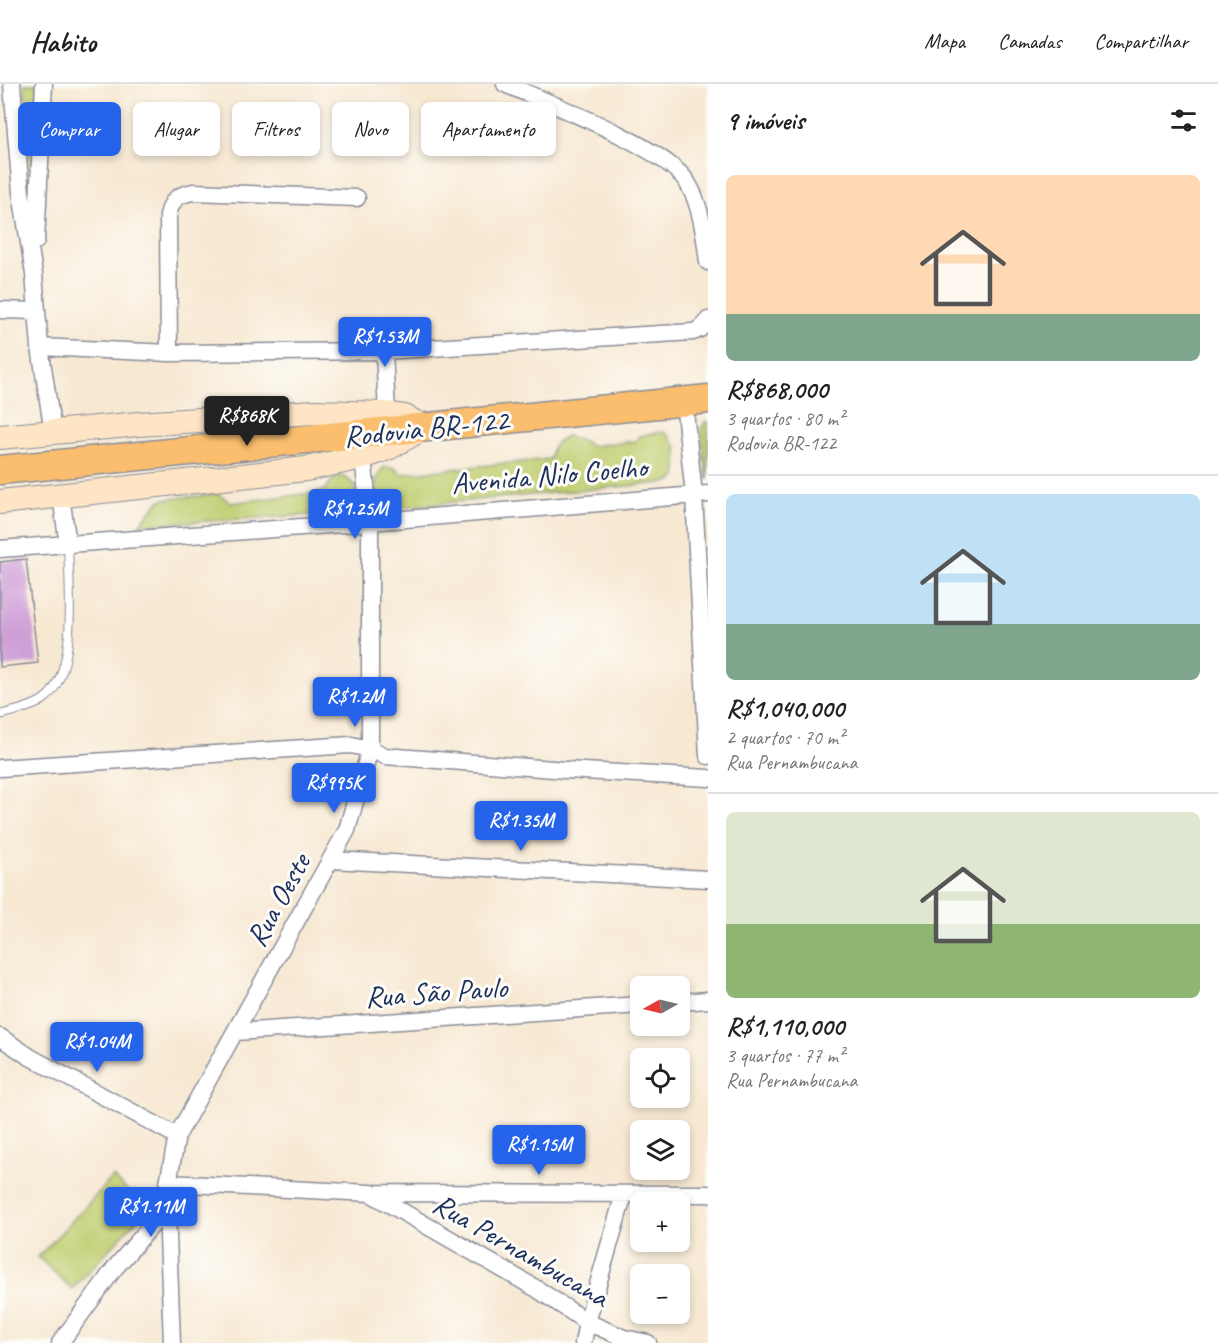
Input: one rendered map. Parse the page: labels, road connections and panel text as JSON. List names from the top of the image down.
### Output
{
  "streets": {
    "highway": ["Rodovia BR-122"],
    "street": [
      "Avenida Nilo Coelho",
      "Rua Oeste",
      "Rua São Paulo",
      "Rua Pernambucana"
    ]
  },
  "crossings": [
    ["Avenida Nilo Coelho", "Rua Oeste"],
    ["Rua Oeste", "Rua São Paulo"],
    ["Rua Oeste", "Rua Pernambucana"]
  ],
  "north": "left",
  "page": {
    "header": "Habito",
    "nav": ["Mapa", "Camadas", "Compartilhar"],
    "heading": "9 imóveis",
    "chip": [
      "Comprar",
      "Alugar",
      "Filtros",
      "Novo",
      "Apartamento"
    ],
    "list": [
      {
        "name": "R$868,000",
        "note": "3 quartos · 80 m² · Rodovia BR-122"
      },
      {
        "name": "R$1,040,000",
        "note": "2 quartos · 70 m² · Rua Pernambucana"
      },
      {
        "name": "R$1,110,000",
        "note": "3 quartos · 77 m² · Rua Pernambucana"
      }
    ],
    "price": [
      "R$1.53M",
      "R$868K",
      "R$1.25M",
      "R$1.2M",
      "R$995K",
      "R$1.35M",
      "R$1.04M",
      "R$1.15M",
      "R$1.11M"
    ],
    "map_buttons": ["+", "−"]
  }
}
